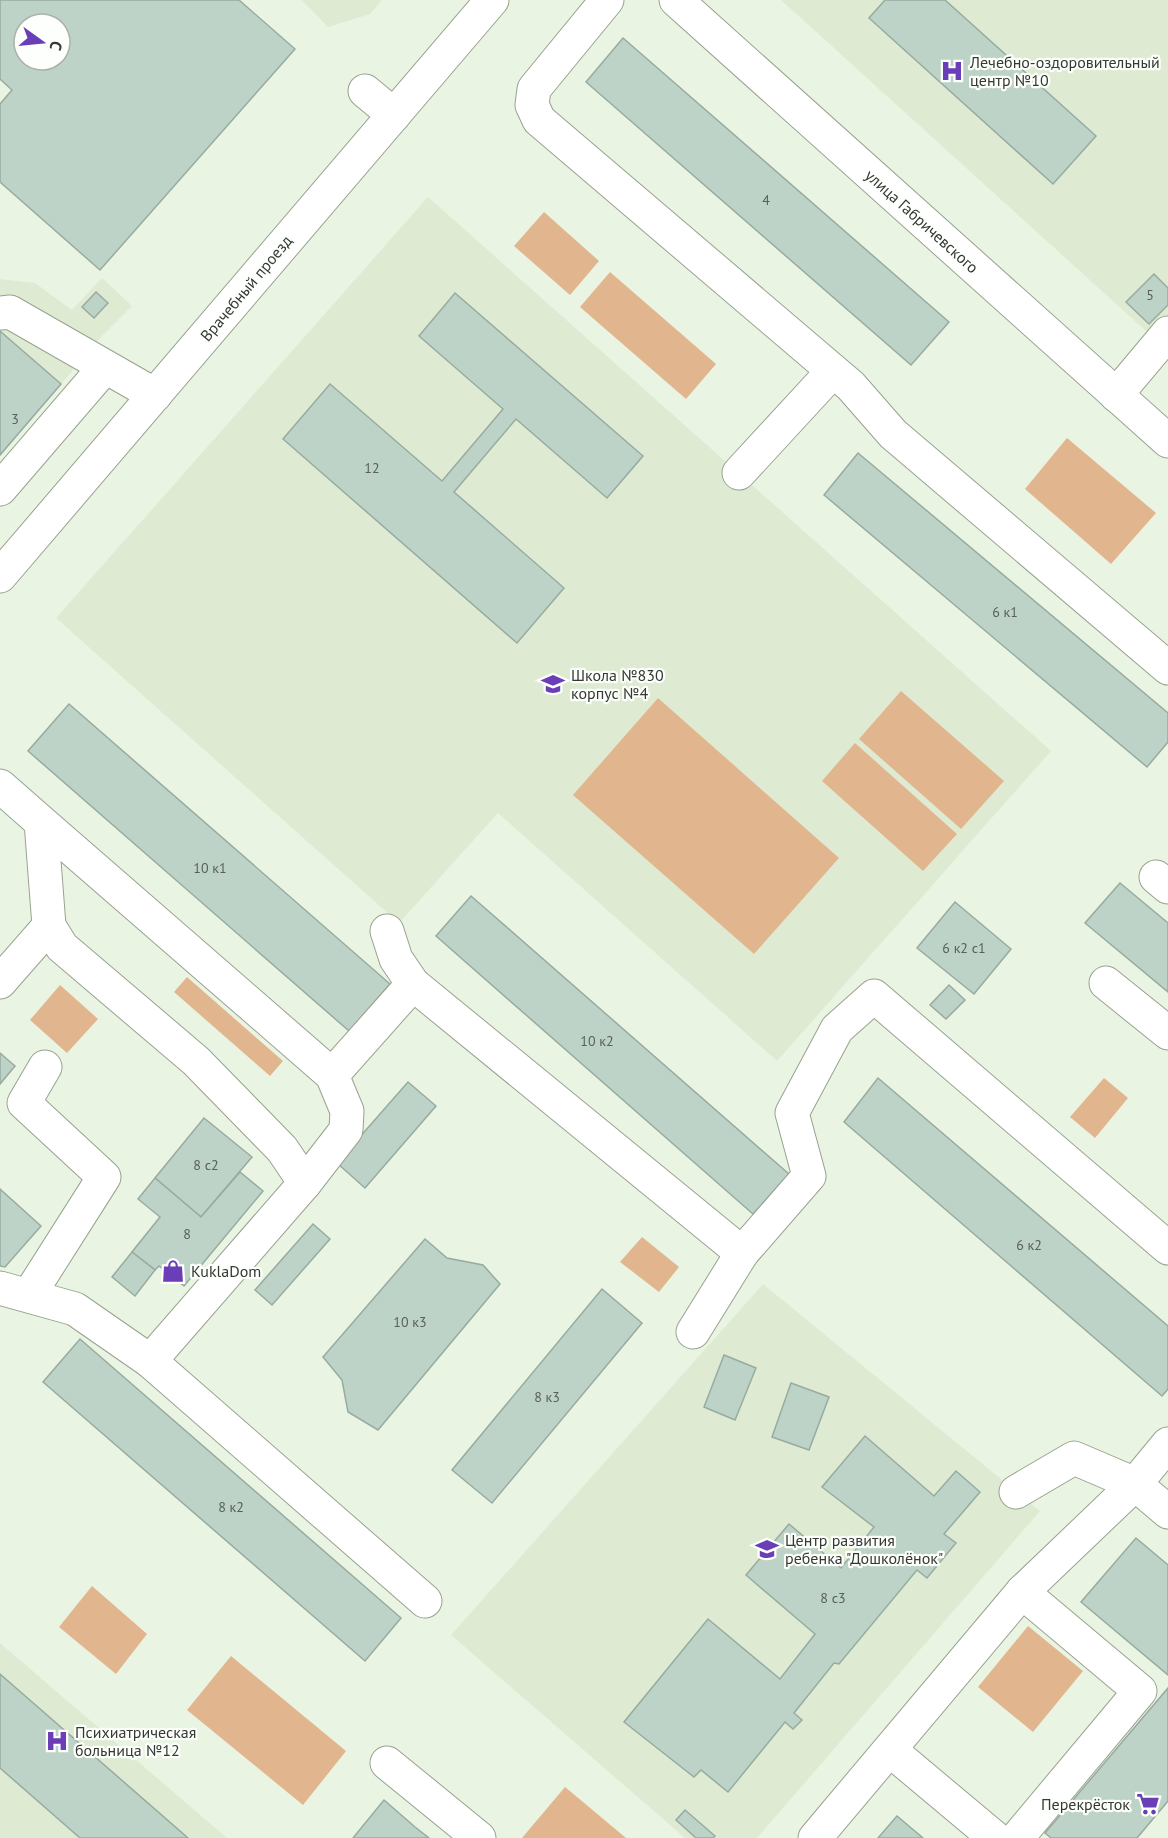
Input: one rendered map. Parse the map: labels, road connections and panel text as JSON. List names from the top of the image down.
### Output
{
  "streets": {
    "street": ["улица Габричевского", "Врачебный проезд"]
  },
  "places": {
    "hospital": ["Лечебно-оздоровительный центр №10", "Психиатрическая больница №12"],
    "school or university": ["Школа №830 корпус №4", "Центр развития ребенка \"Дошколёнок\""],
    "shop": ["KuklaDom"],
    "supermarket": ["Перекрёсток"]
  },
  "house_numbers": [
    "4",
    "5",
    "3",
    "12",
    "6 к1",
    "10 к1",
    "6 к2 с1",
    "10 к2",
    "8 с2",
    "8",
    "6 к2",
    "10 к3",
    "8 к3",
    "8 к2",
    "8 с3"
  ],
  "north": "right"
}
